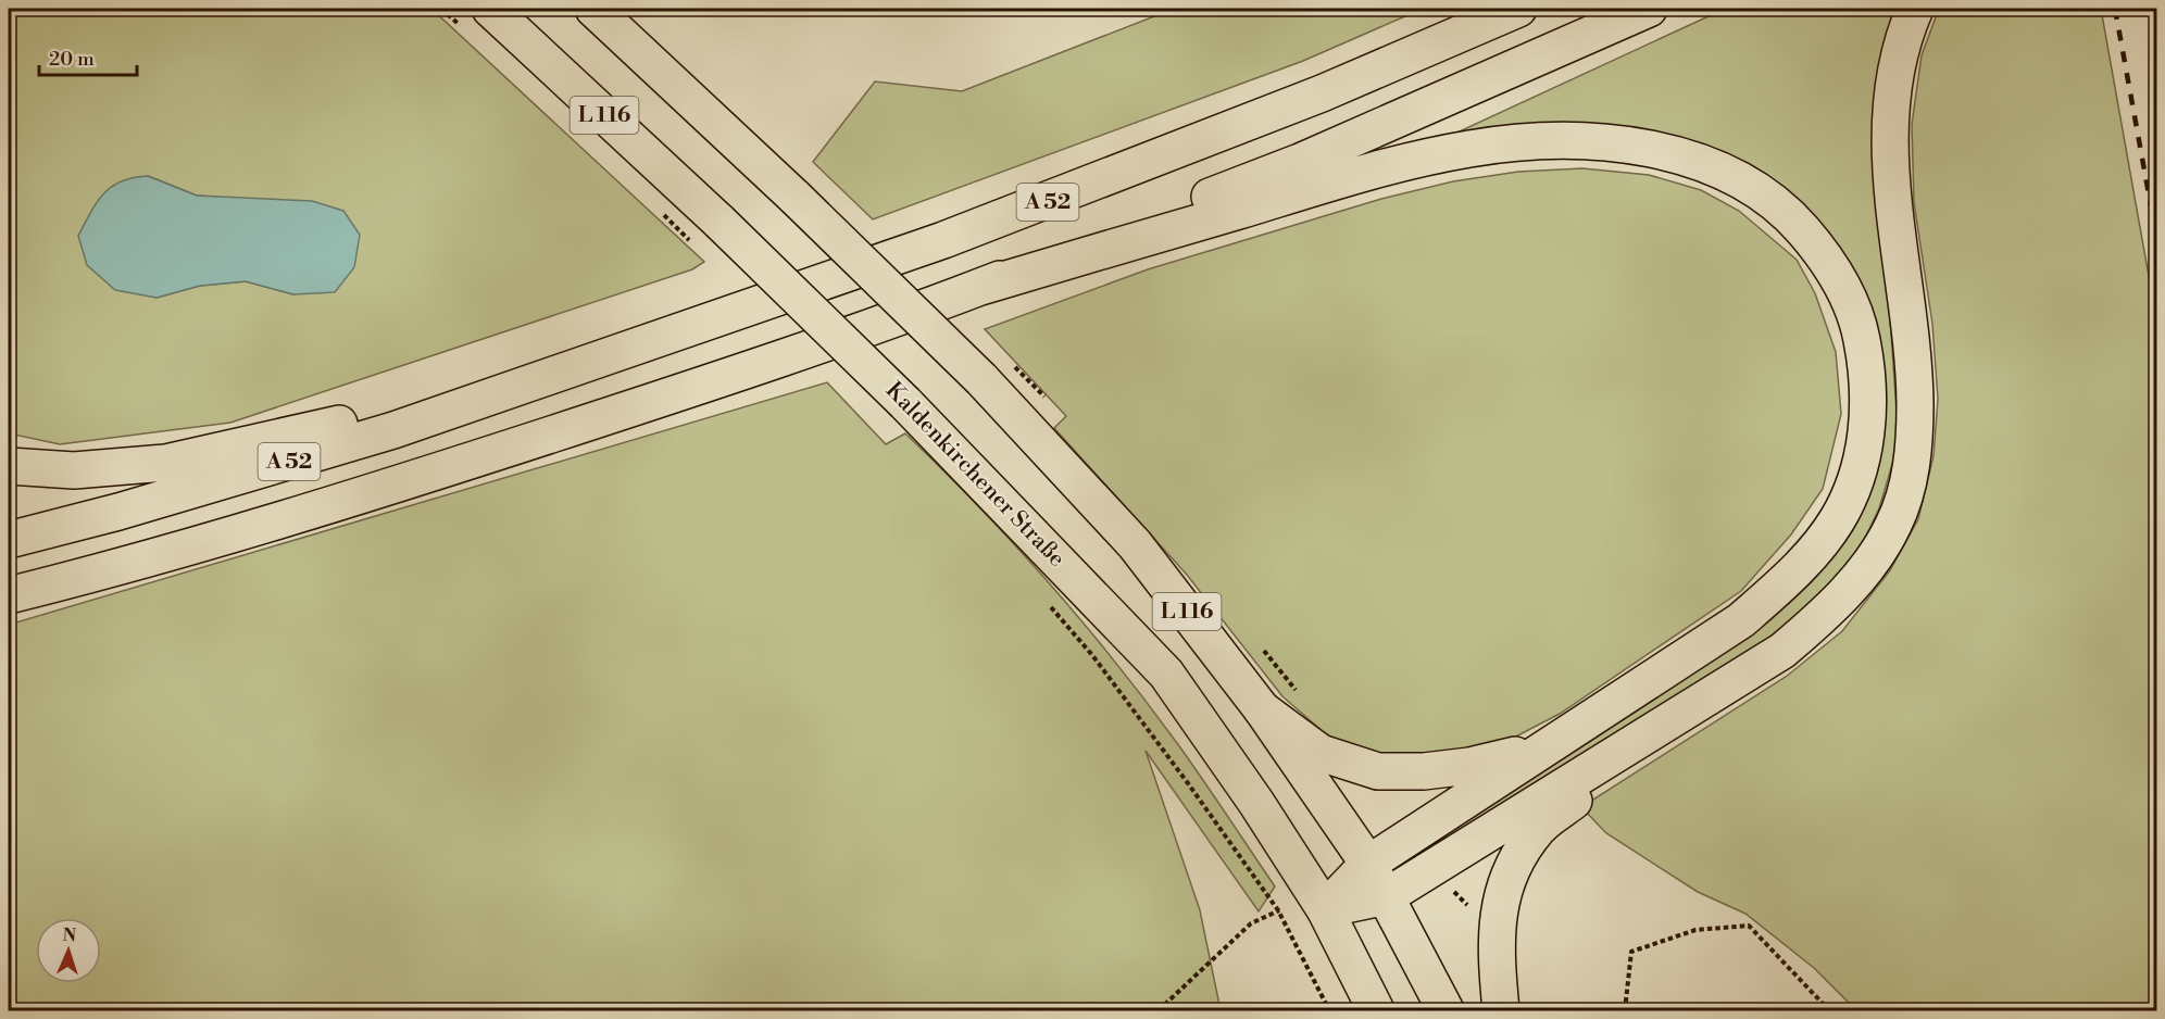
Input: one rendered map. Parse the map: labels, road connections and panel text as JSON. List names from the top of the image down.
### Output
{
  "streets": {
    "main road": ["L 116", "A 52", "Kaldenkirchener Straße"]
  },
  "scale_bar": "20 m",
  "north": "top"
}
